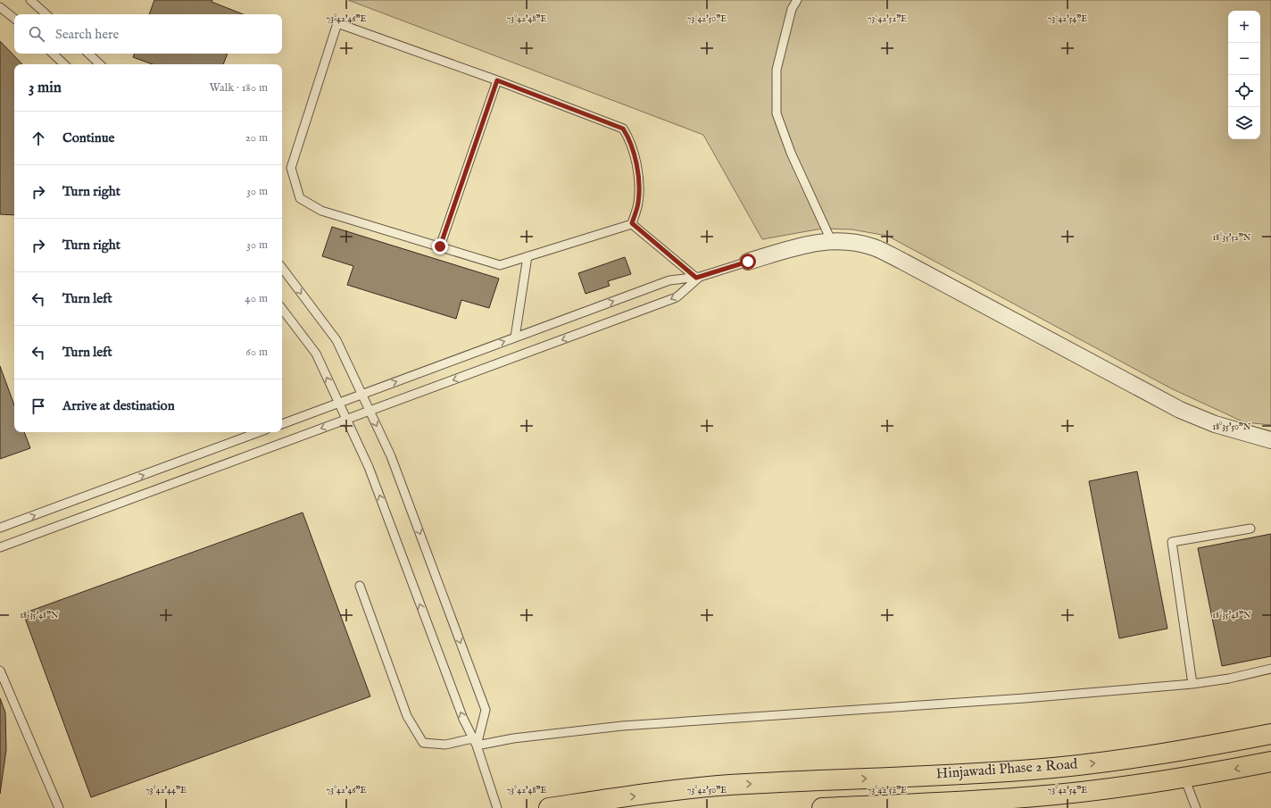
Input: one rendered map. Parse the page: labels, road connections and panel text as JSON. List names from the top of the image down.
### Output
{
  "streets": {
    "main road": ["Hinjawadi Phase 2 Road"]
  },
  "page": {
    "map_buttons": ["+", "−"],
    "search": "Search here",
    "heading": ["3 min", "Walk · 180 m"],
    "list": [
      ["Continue", "20 m"],
      ["Turn right", "30 m"],
      ["Turn right", "30 m"],
      ["Turn left", "40 m"],
      ["Turn left", "60 m"],
      "Arrive at destination"
    ]
  },
  "coordinates": [
    "73°42'46\"E",
    "73°42'48\"E",
    "73°42'50\"E",
    "73°42'52\"E",
    "73°42'54\"E",
    "18°35'52\"N",
    "18°35'50\"N",
    "18°35'48\"N",
    "73°42'44\"E"
  ]
}
